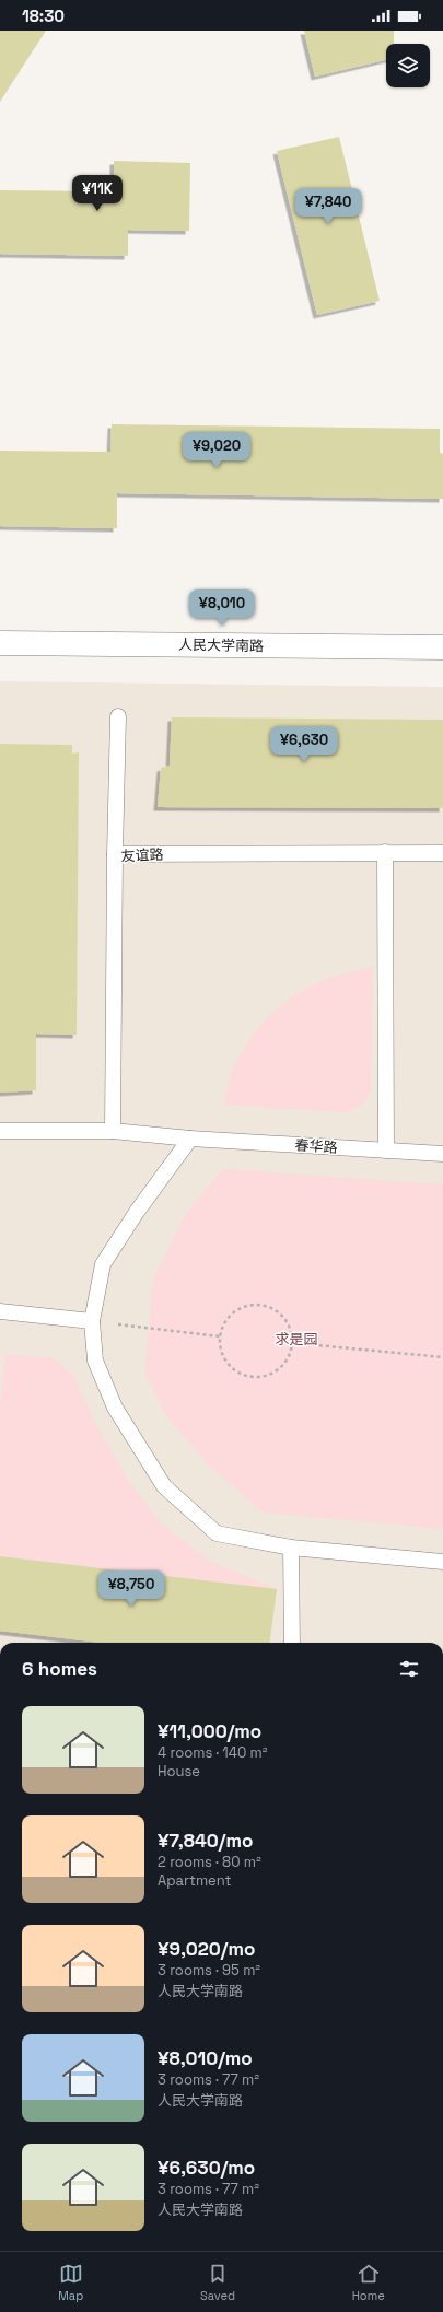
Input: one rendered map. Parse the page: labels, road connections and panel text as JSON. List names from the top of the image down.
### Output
{
  "streets": {
    "street": ["人民大学南路"],
    "lane": ["友谊路", "春华路"]
  },
  "crossings": [
    ["友谊路", "春华路"]
  ],
  "parks": ["求是园"],
  "page": {
    "status": "18:30",
    "price": [
      "¥11K",
      "¥7,840",
      "¥9,020",
      "¥8,010",
      "¥6,630",
      "¥8,750"
    ],
    "heading": "6 homes",
    "list": [
      {
        "name": "¥11,000/mo",
        "note": "4 rooms · 140 m² · House"
      },
      {
        "name": "¥7,840/mo",
        "note": "2 rooms · 80 m² · Apartment"
      },
      {
        "name": "¥9,020/mo",
        "note": "3 rooms · 95 m² · 人民大学南路"
      },
      {
        "name": "¥8,010/mo",
        "note": "3 rooms · 77 m² · 人民大学南路"
      },
      {
        "name": "¥6,630/mo",
        "note": "3 rooms · 77 m² · 人民大学南路"
      }
    ],
    "tabs": ["Map", "Saved", "Home"]
  }
}
